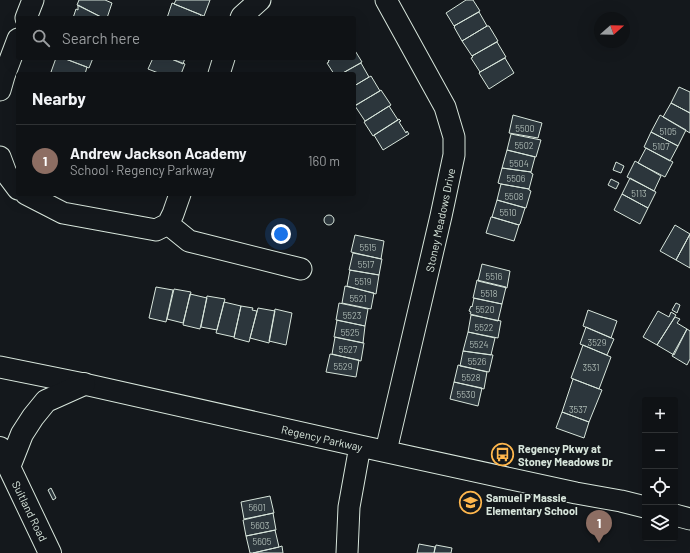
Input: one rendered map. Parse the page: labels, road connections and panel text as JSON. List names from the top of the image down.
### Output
{
  "streets": {
    "main road": ["Suitland Road"],
    "street": ["Stoney Meadows Drive", "Regency Parkway"]
  },
  "crossings": [
    ["Stoney Meadows Drive", "Regency Parkway"]
  ],
  "places": {
    "bus stop": ["Regency Pkwy at Stoney Meadows Dr"],
    "school or university": ["Samuel P Massie Elementary School"]
  },
  "house_numbers": [
    "5500",
    "5105",
    "5502",
    "5107",
    "5504",
    "5506",
    "5113",
    "5508",
    "5510",
    "5515",
    "5517",
    "5516",
    "5519",
    "5518",
    "5521",
    "5520",
    "5523",
    "5522",
    "5525",
    "3529",
    "5524",
    "5527",
    "5526",
    "5529",
    "3531",
    "5528",
    "5530",
    "3537",
    "5601",
    "5603",
    "5605"
  ],
  "north": "right",
  "page": {
    "search": "Search here",
    "heading": "Nearby",
    "list": [
      {
        "mark": "1",
        "name": "Andrew Jackson Academy",
        "note": "School · Regency Parkway",
        "value": "160 m"
      }
    ],
    "map_buttons": ["+", "−"],
    "pins": "1"
  }
}
